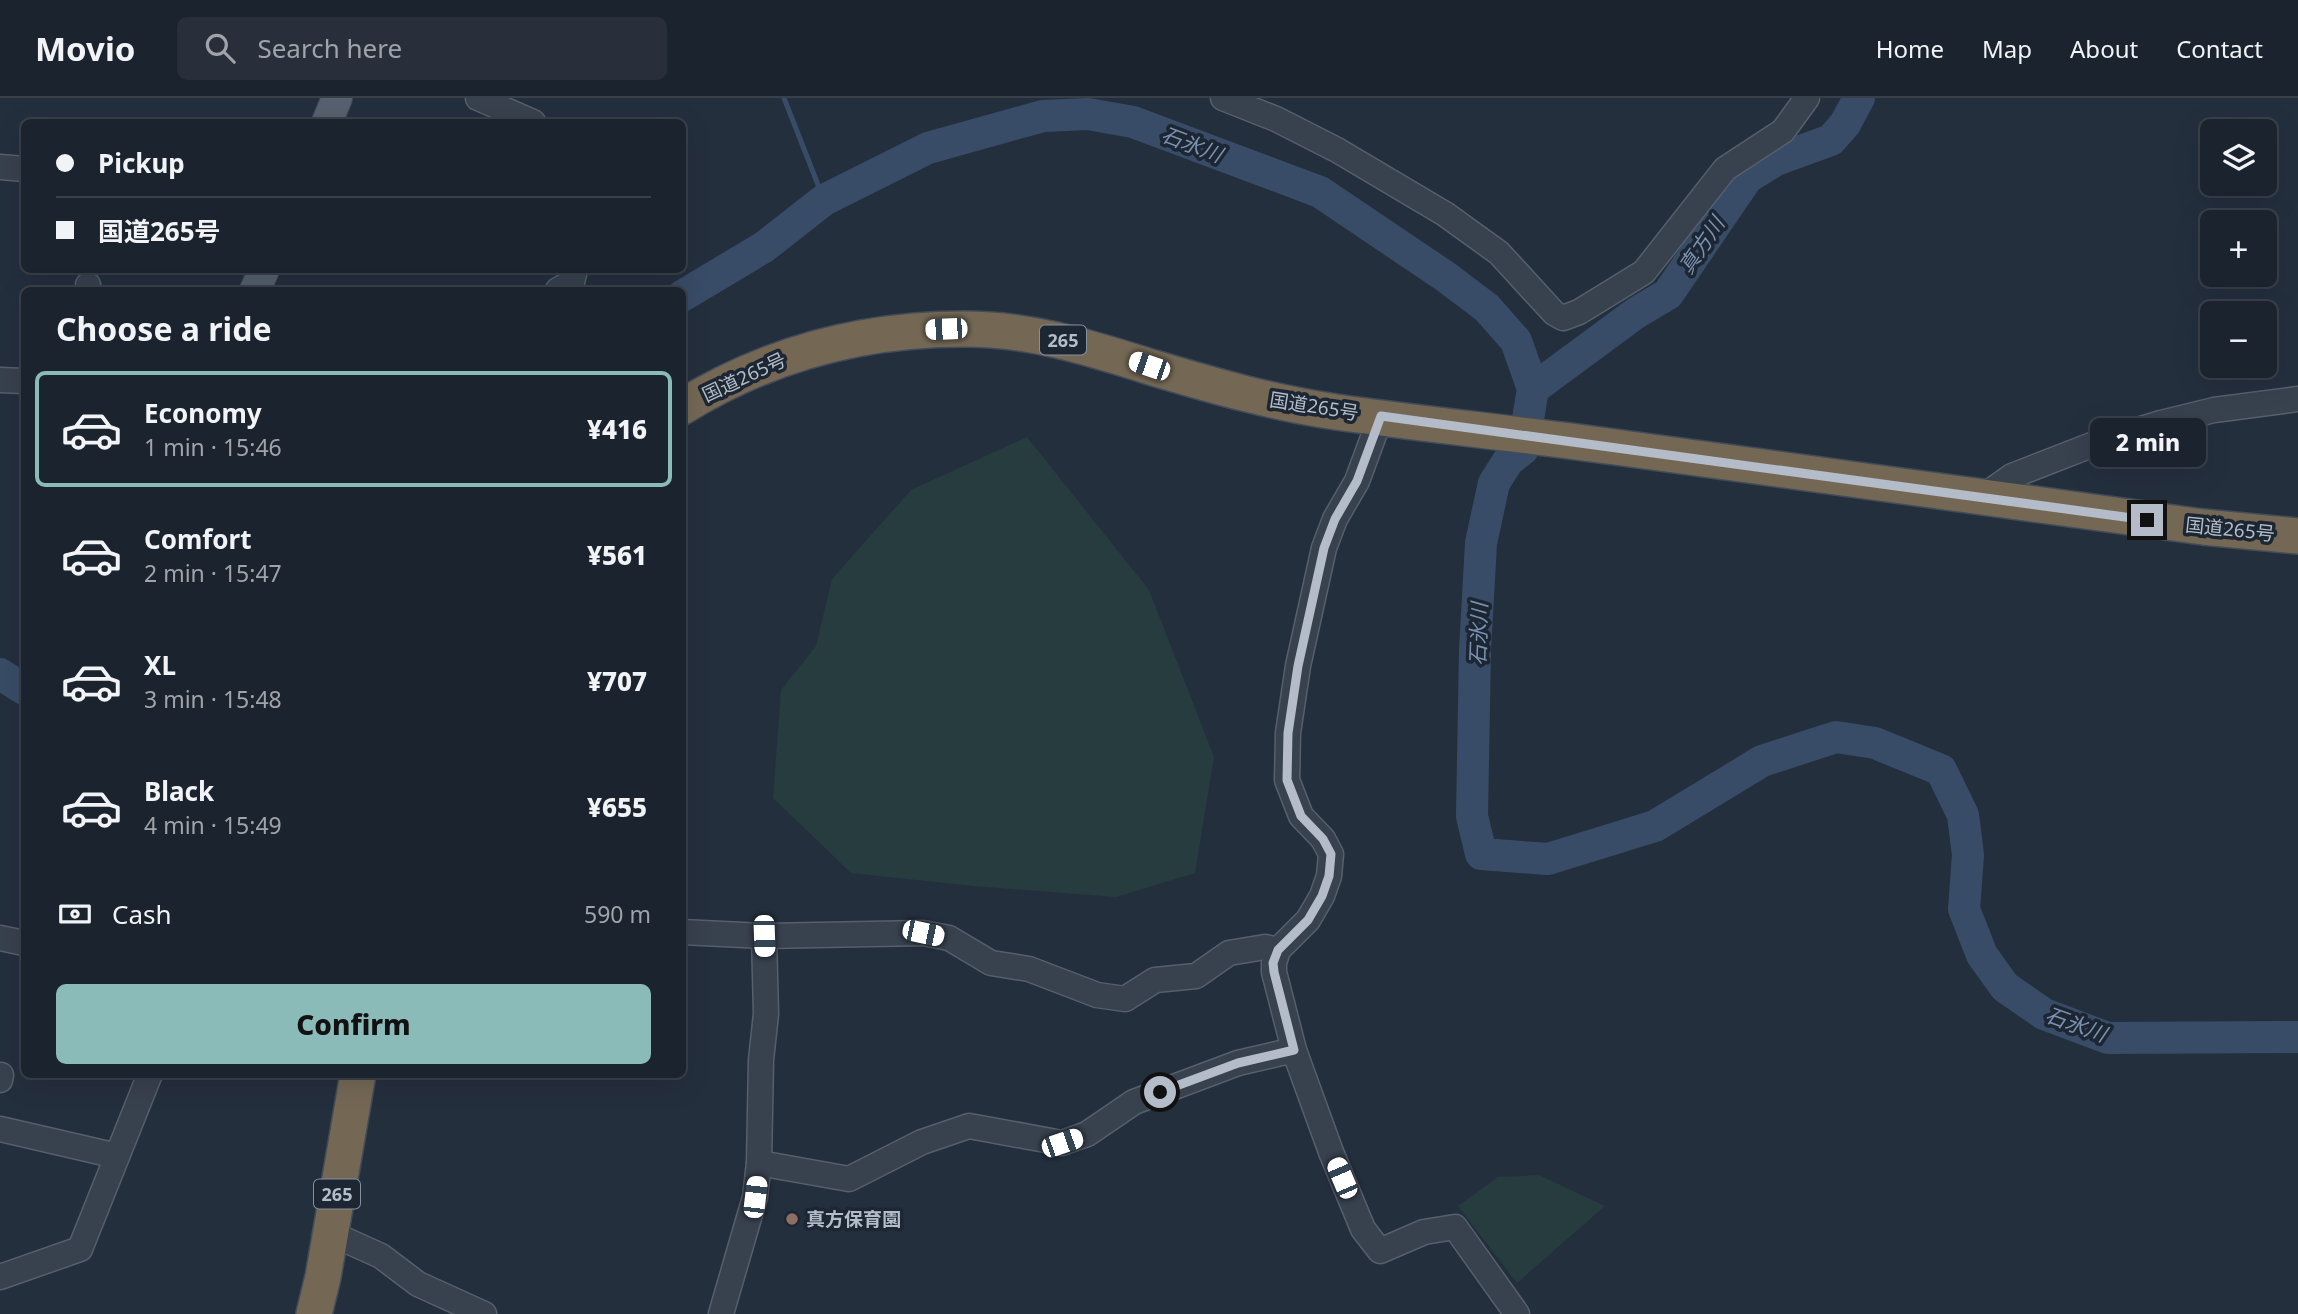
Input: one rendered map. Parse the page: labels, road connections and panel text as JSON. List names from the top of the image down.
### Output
{
  "streets": {
    "highway": ["265", "国道265号"]
  },
  "water": ["石氷川", "真方川"],
  "places": ["真方保育園"],
  "page": {
    "header": "Movio",
    "search": "Search here",
    "nav": [
      "Home",
      "Map",
      "About",
      "Contact"
    ],
    "map_buttons": ["+", "−"],
    "banner": ["Pickup", "国道265号"],
    "heading": "Choose a ride",
    "list": [
      {
        "name": "Economy",
        "note": "1 min · 15:46",
        "value": "¥416"
      },
      {
        "name": "Comfort",
        "note": "2 min · 15:47",
        "value": "¥561"
      },
      {
        "name": "XL",
        "note": "3 min · 15:48",
        "value": "¥707"
      },
      {
        "name": "Black",
        "note": "4 min · 15:49",
        "value": "¥655"
      }
    ],
    "bubble": "2 min",
    "pay": ["Cash", "590 m"],
    "buttons": "Confirm"
  }
}
